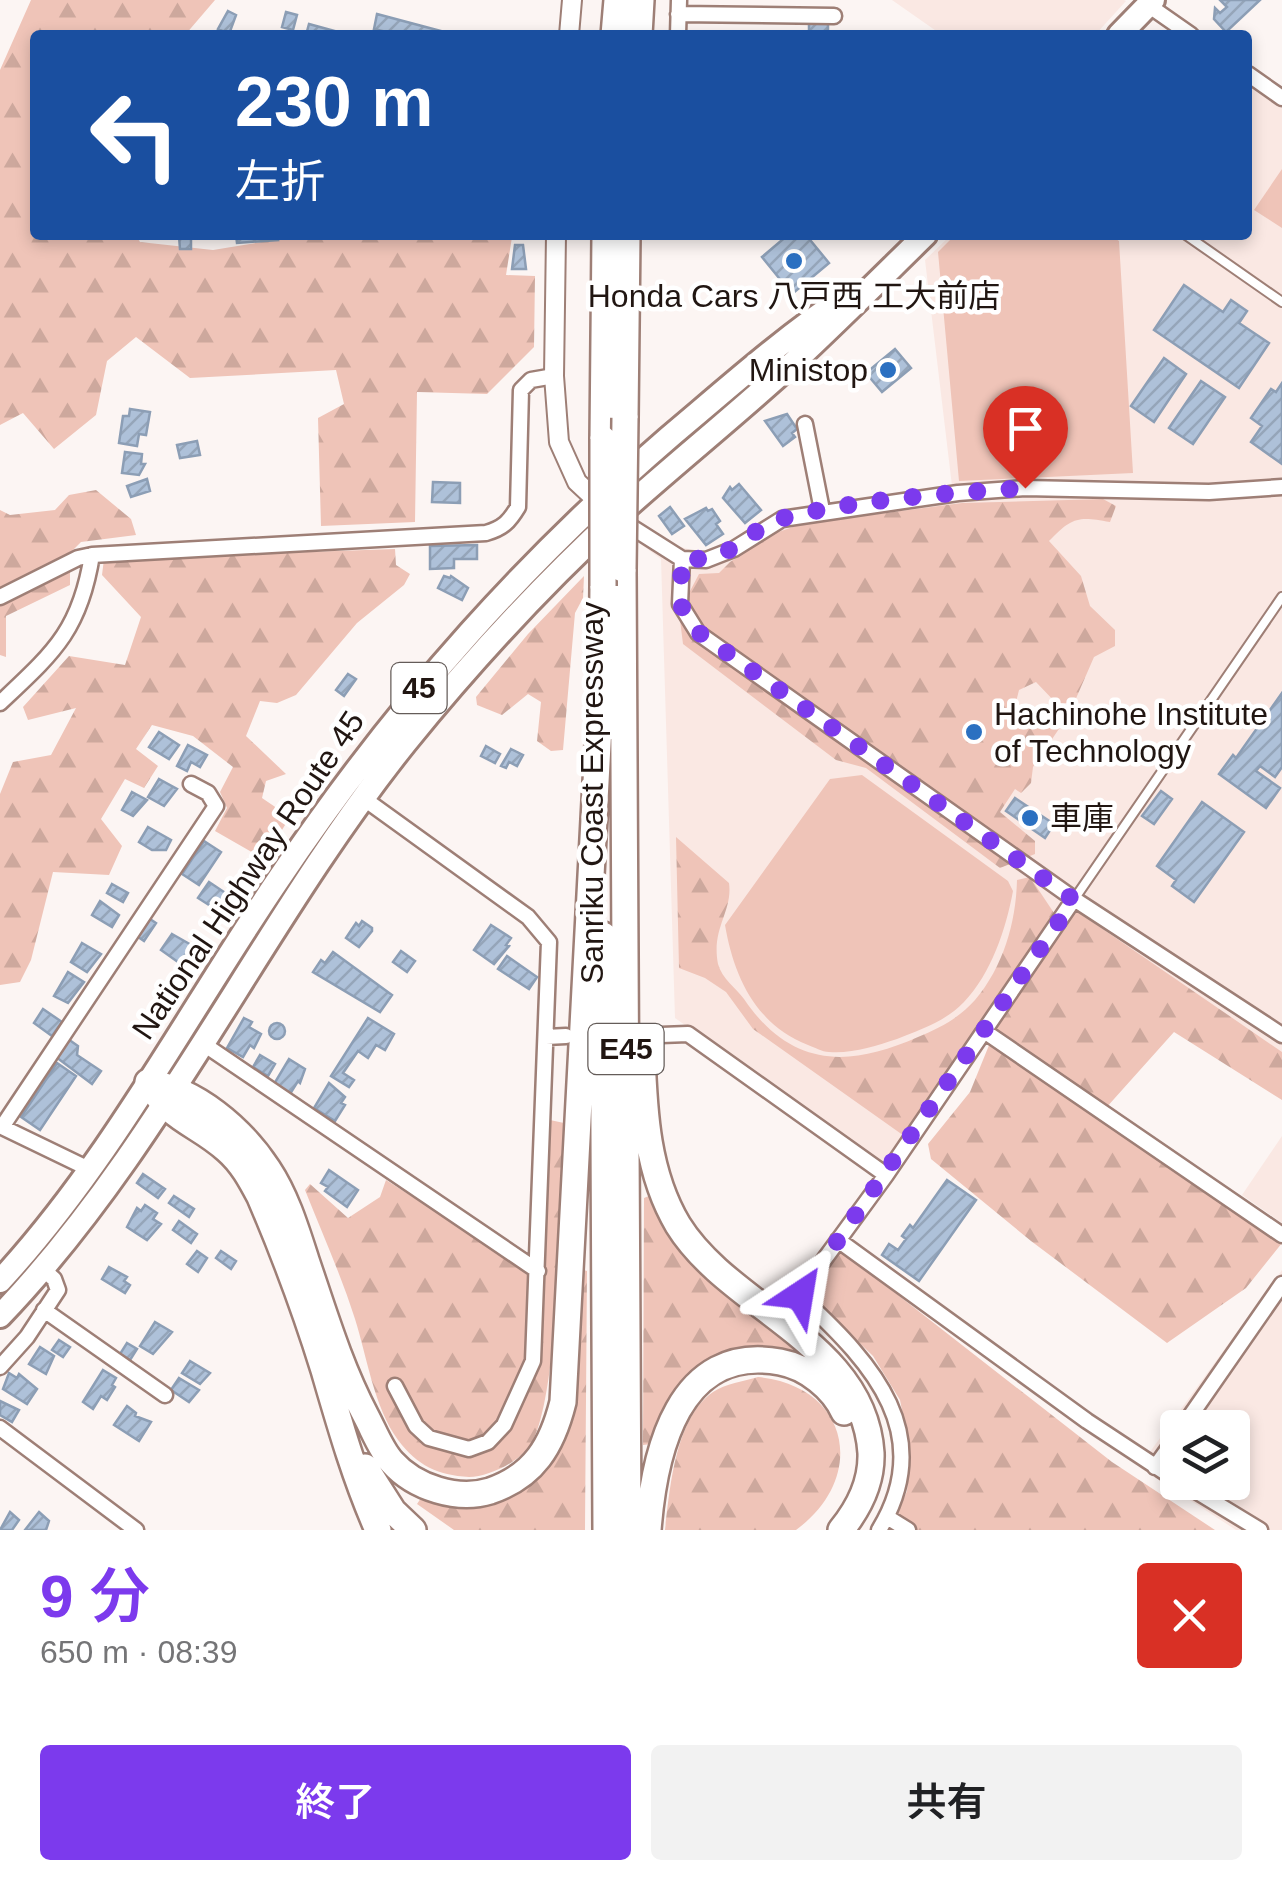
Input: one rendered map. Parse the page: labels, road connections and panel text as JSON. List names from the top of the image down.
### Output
{
  "streets": {
    "highway": [
      "45",
      "Sanriku Coast Expressway",
      "National Highway Route 45",
      "E45"
    ]
  },
  "crossings": [
    ["45", "National Highway Route 45"]
  ],
  "places": [
    "Honda Cars 八戸西 工大前店",
    "Ministop",
    "Hachinohe Institute of Technology",
    "車庫"
  ],
  "page": {
    "turn": ["230 m", "左折"],
    "heading": ["9 分", "650 m · 08:39"],
    "buttons": ["終了", "共有"]
  }
}
